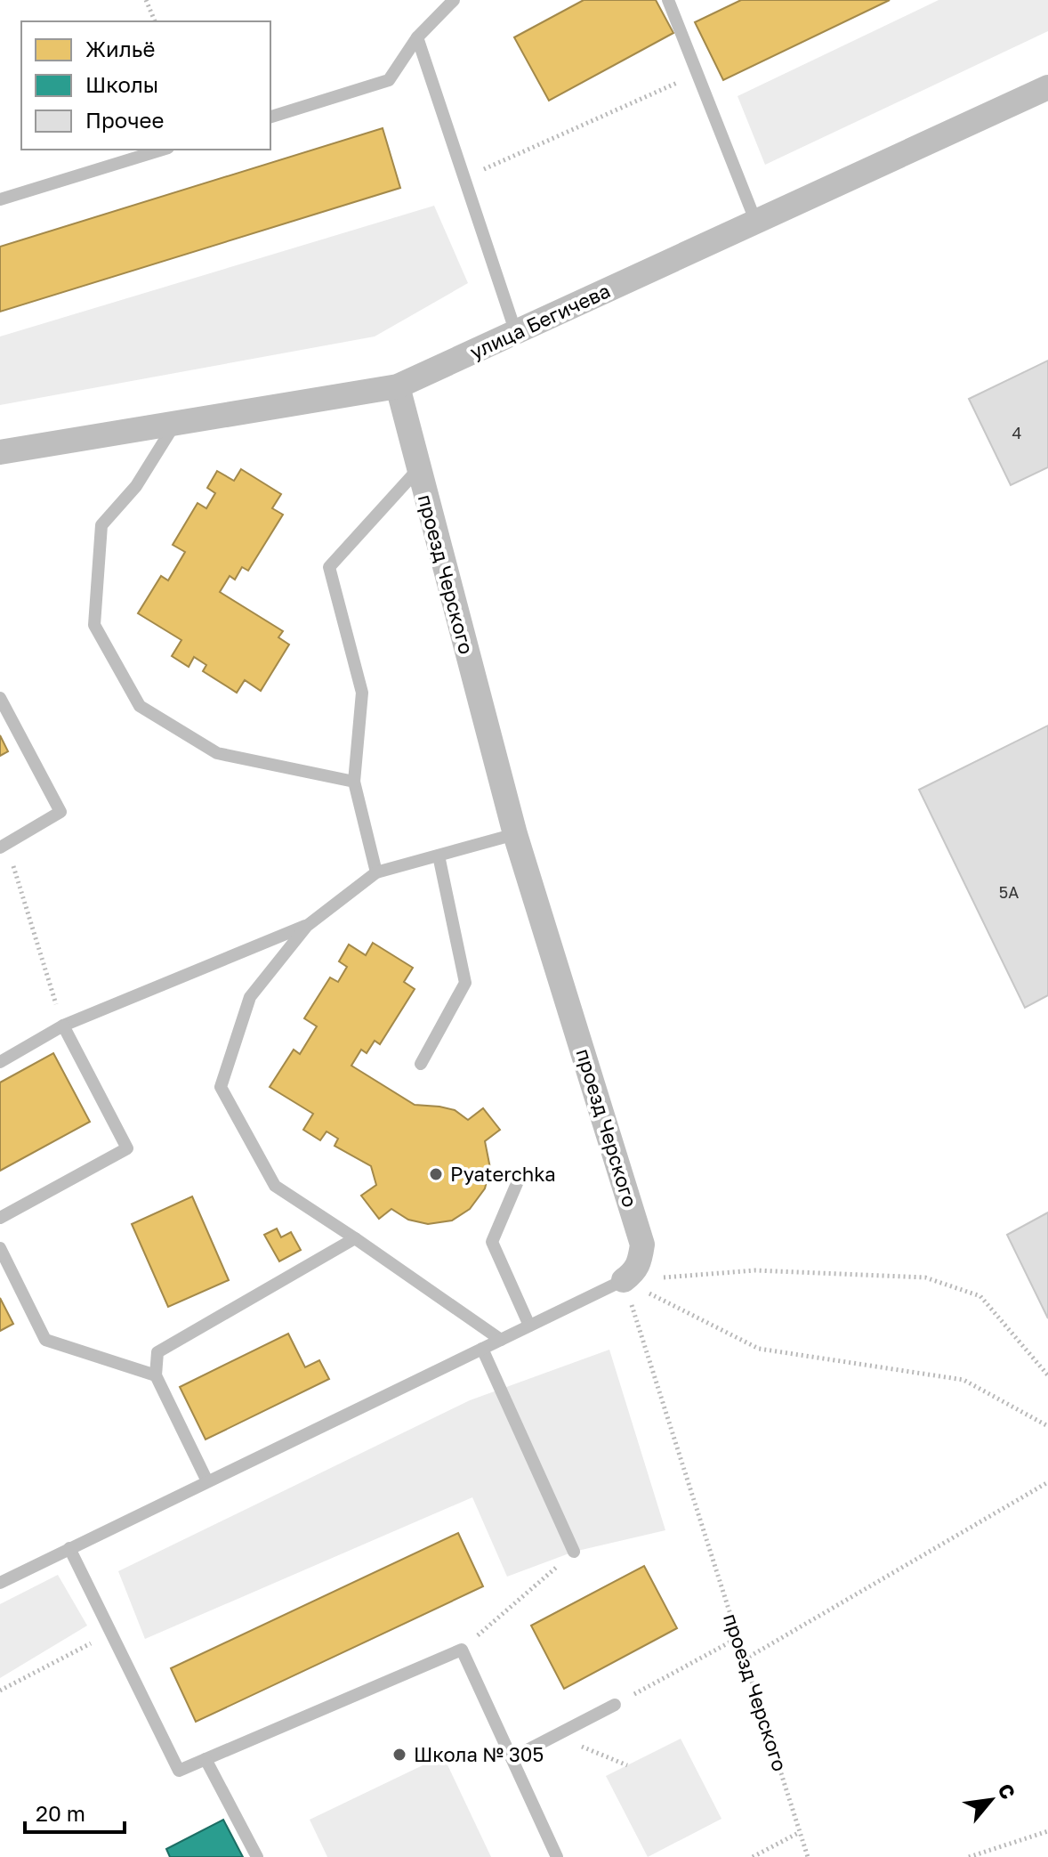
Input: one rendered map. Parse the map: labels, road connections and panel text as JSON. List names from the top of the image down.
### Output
{
  "streets": {
    "street": ["улица Бегичева", "проезд Черского"]
  },
  "crossings": [
    ["улица Бегичева", "проезд Черского"]
  ],
  "places": ["Pyaterchka", "Школа № 305"],
  "house_numbers": ["4", "5A"],
  "legend": ["Жильё", "Школы", "Прочее"],
  "scale_bar": "20 m",
  "north": "top right"
}
